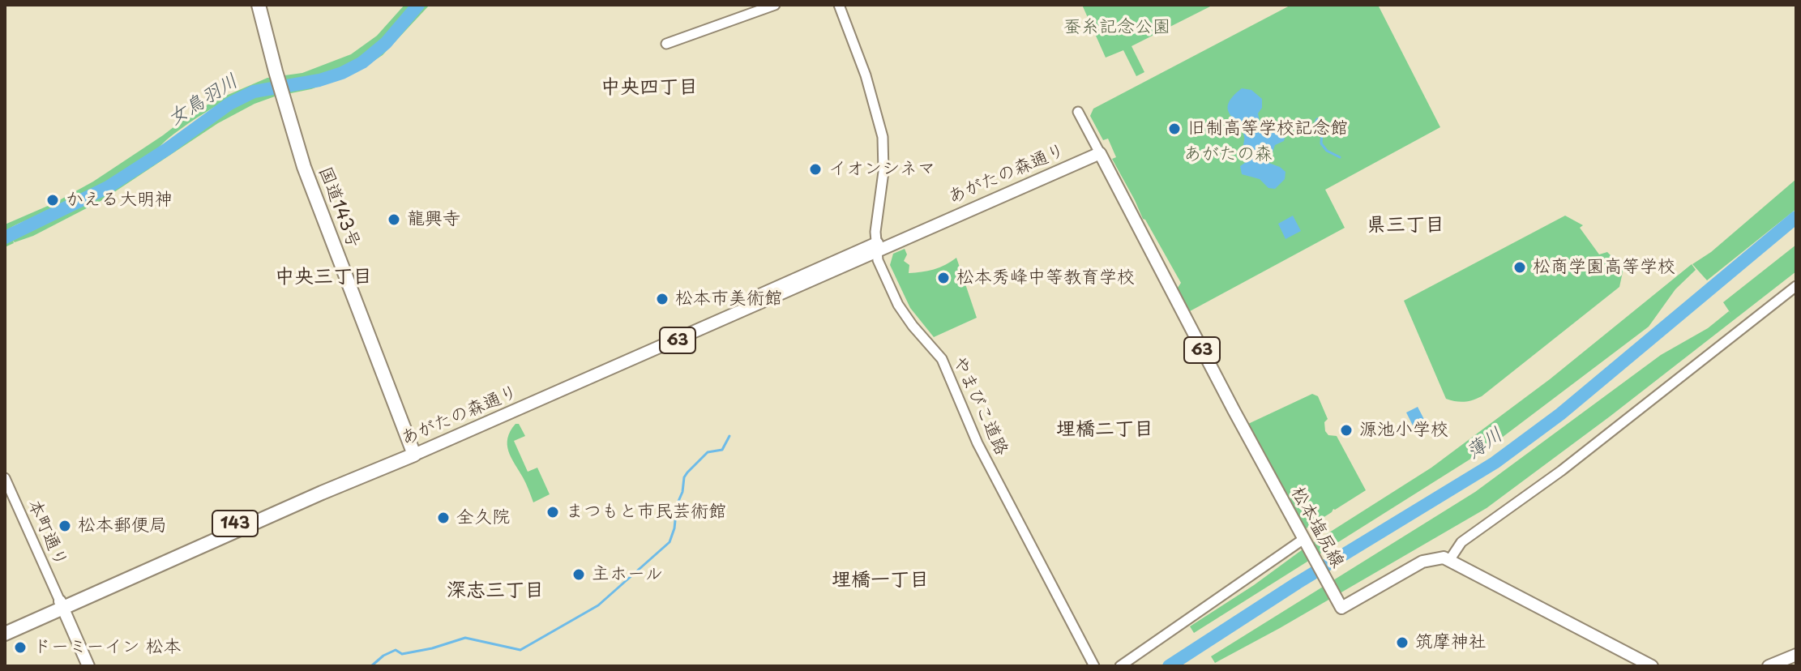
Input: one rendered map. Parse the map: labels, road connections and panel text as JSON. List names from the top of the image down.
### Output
{
  "streets": {
    "highway": ["あがたの森通り", "国道143号", "143"],
    "main road": ["63", "松本塩尻線"],
    "street": ["やまびこ道路", "本町通り"]
  },
  "crossings": [
    ["あがたの森通り", "国道143号"],
    ["あがたの森通り", "やまびこ道路"],
    ["あがたの森通り", "松本塩尻線"],
    ["あがたの森通り", "本町通り"]
  ],
  "districts": [
    "中央四丁目",
    "県三丁目",
    "中央三丁目",
    "埋橋二丁目",
    "埋橋一丁目",
    "深志三丁目"
  ],
  "water": ["女鳥羽川", "薄川"],
  "parks": ["蚕糸記念公園", "あがたの森"],
  "places": [
    "旧制高等学校記念館",
    "イオンシネマ",
    "かえる大明神",
    "龍興寺",
    "松商学園高等学校",
    "松本秀峰中等教育学校",
    "松本市美術館",
    "源池小学校",
    "まつもと市民芸術館",
    "全久院",
    "松本郵便局",
    "主ホール",
    "筑摩神社",
    "ドーミーイン 松本"
  ]
}
